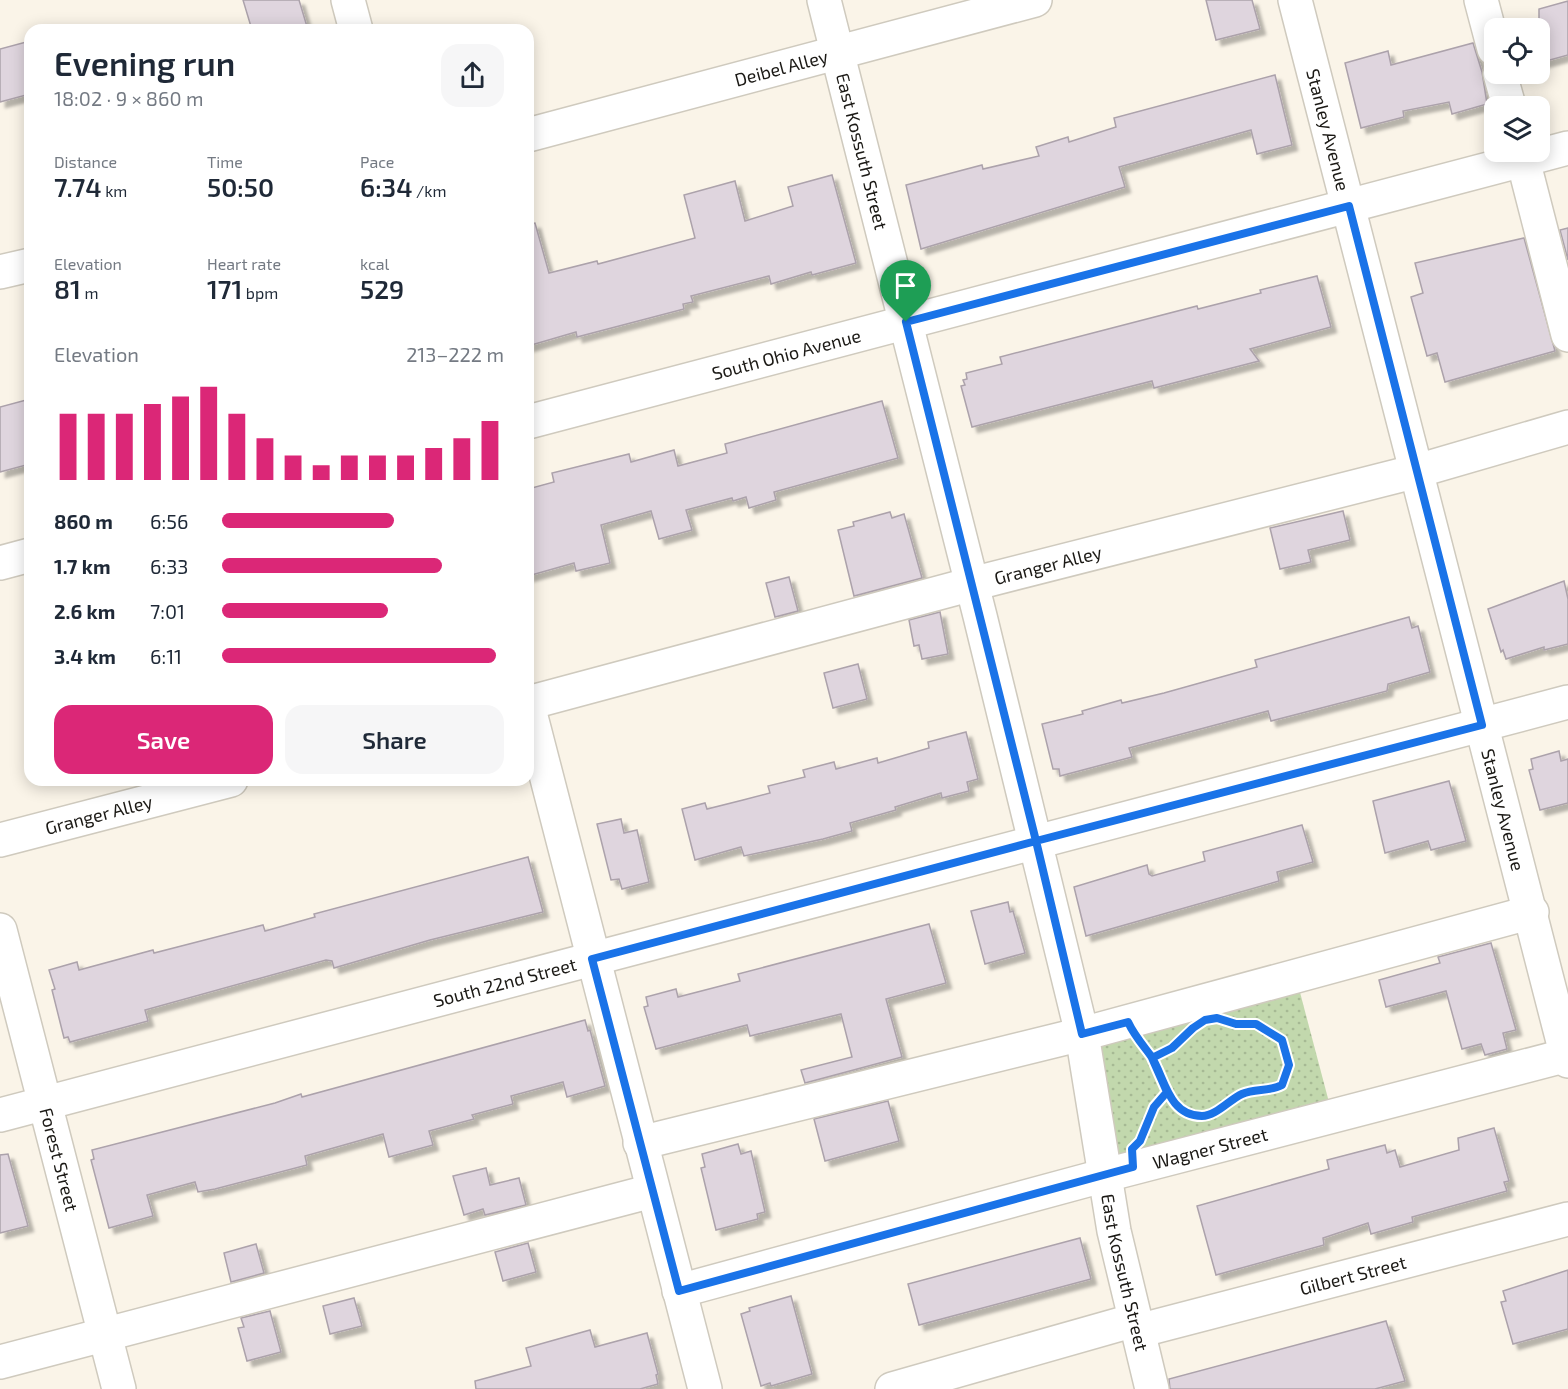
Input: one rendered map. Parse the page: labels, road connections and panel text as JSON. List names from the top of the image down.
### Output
{
  "streets": {
    "street": [
      "Deibel Alley",
      "Stanley Avenue",
      "East Kossuth Street",
      "South Ohio Avenue",
      "Granger Alley",
      "South 22nd Street",
      "Wagner Street",
      "Forest Street",
      "Gilbert Street"
    ]
  },
  "crossings": [
    ["Deibel Alley", "East Kossuth Street"],
    ["Stanley Avenue", "South Ohio Avenue"],
    ["Stanley Avenue", "Granger Alley"],
    ["Stanley Avenue", "South 22nd Street"],
    ["Stanley Avenue", "Wagner Street"],
    ["East Kossuth Street", "South Ohio Avenue"],
    ["East Kossuth Street", "Granger Alley"],
    ["East Kossuth Street", "South 22nd Street"],
    ["East Kossuth Street", "Wagner Street"],
    ["East Kossuth Street", "Gilbert Street"],
    ["South 22nd Street", "Forest Street"]
  ],
  "page": {
    "heading": ["Evening run", "18:02 · 9 × 860 m"],
    "stats": [
      ["Distance", "7.74 km"],
      ["Time", "50:50"],
      ["Pace", "6:34 /km"],
      ["Elevation", "81 m"],
      ["Heart rate", "171 bpm"],
      ["kcal", "529"]
    ],
    "chart": ["Elevation", "213–222 m"],
    "list": [
      {
        "name": "860 m",
        "note": "6:56"
      },
      {
        "name": "1.7 km",
        "note": "6:33"
      },
      {
        "name": "2.6 km",
        "note": "7:01"
      },
      {
        "name": "3.4 km",
        "note": "6:11"
      }
    ],
    "buttons": ["Save", "Share"]
  }
}
